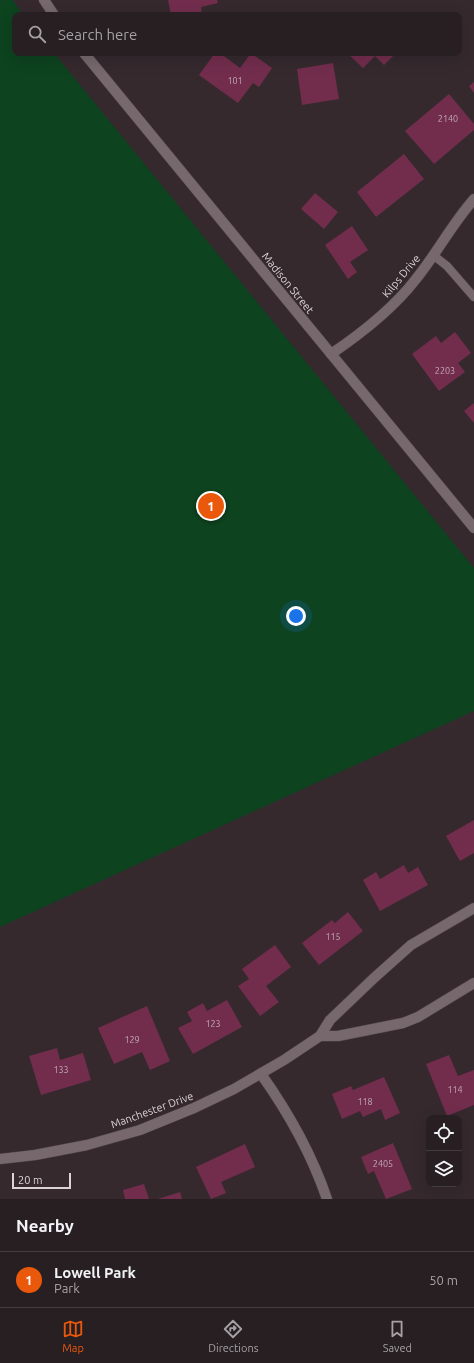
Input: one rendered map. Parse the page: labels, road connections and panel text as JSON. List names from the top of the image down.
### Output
{
  "streets": {
    "street": ["Kilps Drive", "Madison Street", "Manchester Drive"]
  },
  "crossings": [
    ["Kilps Drive", "Madison Street"]
  ],
  "house_numbers": [
    "101",
    "2140",
    "2203",
    "115",
    "123",
    "129",
    "133",
    "114",
    "118",
    "2405"
  ],
  "scale_bar": "20 m",
  "page": {
    "search": "Search here",
    "pins": "1",
    "scale": "20 m",
    "heading": "Nearby",
    "list": [
      {
        "mark": "1",
        "name": "Lowell Park",
        "note": "Park",
        "value": "50 m"
      }
    ],
    "nav": ["Map", "Directions", "Saved"]
  }
}
